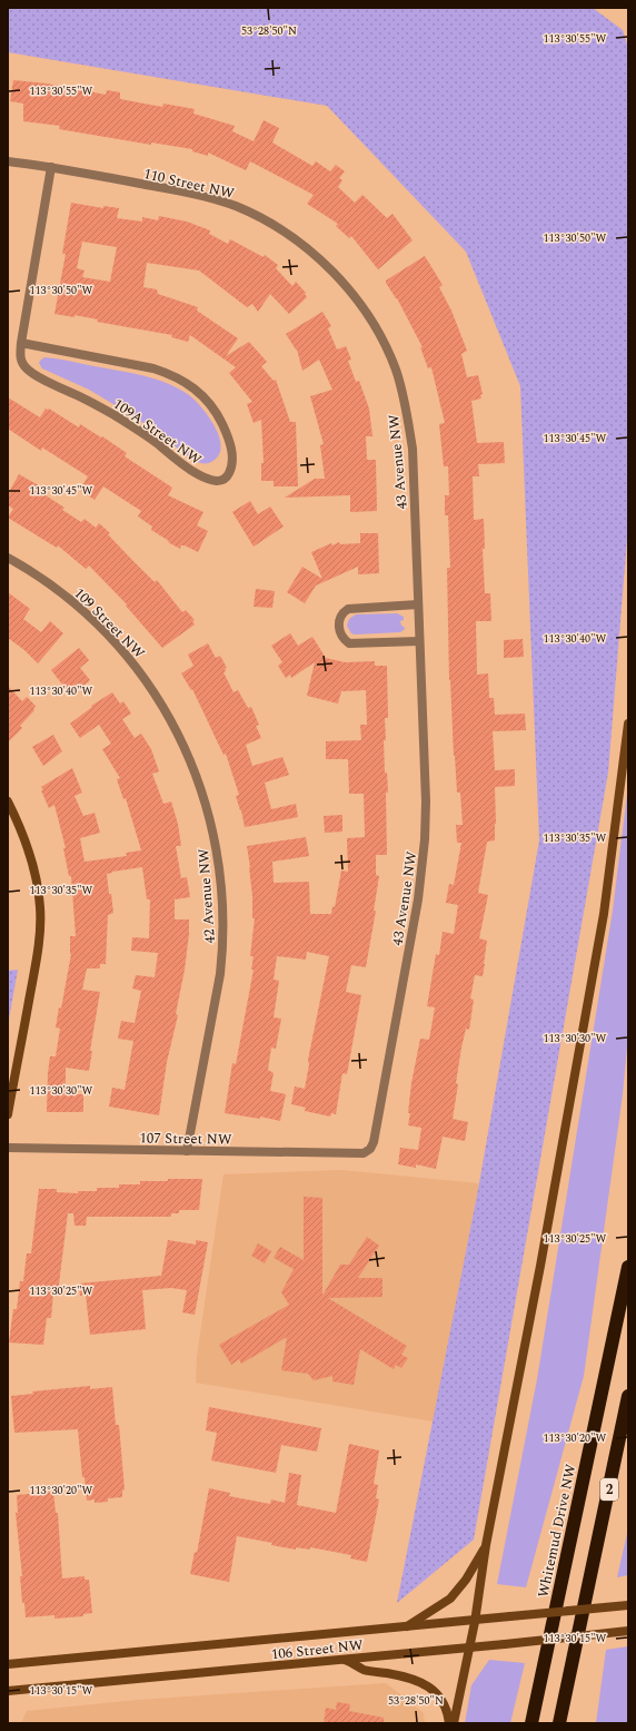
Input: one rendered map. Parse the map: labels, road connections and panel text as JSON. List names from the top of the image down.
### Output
{
  "streets": {
    "highway": ["2", "Whitemud Drive NW"],
    "street": [
      "110 Street NW",
      "109A Street NW",
      "43 Avenue NW",
      "109 Street NW",
      "42 Avenue NW",
      "107 Street NW",
      "106 Street NW"
    ]
  },
  "crossings": [
    ["110 Street NW", "43 Avenue NW"],
    ["43 Avenue NW", "107 Street NW"],
    ["109 Street NW", "42 Avenue NW"],
    ["42 Avenue NW", "107 Street NW"]
  ],
  "coordinates": [
    "53°28'50\"N",
    "113°30'55\"W",
    "113°30'50\"W",
    "113°30'45\"W",
    "113°30'40\"W",
    "113°30'35\"W",
    "113°30'30\"W",
    "113°30'25\"W",
    "113°30'20\"W",
    "113°30'15\"W"
  ]
}
